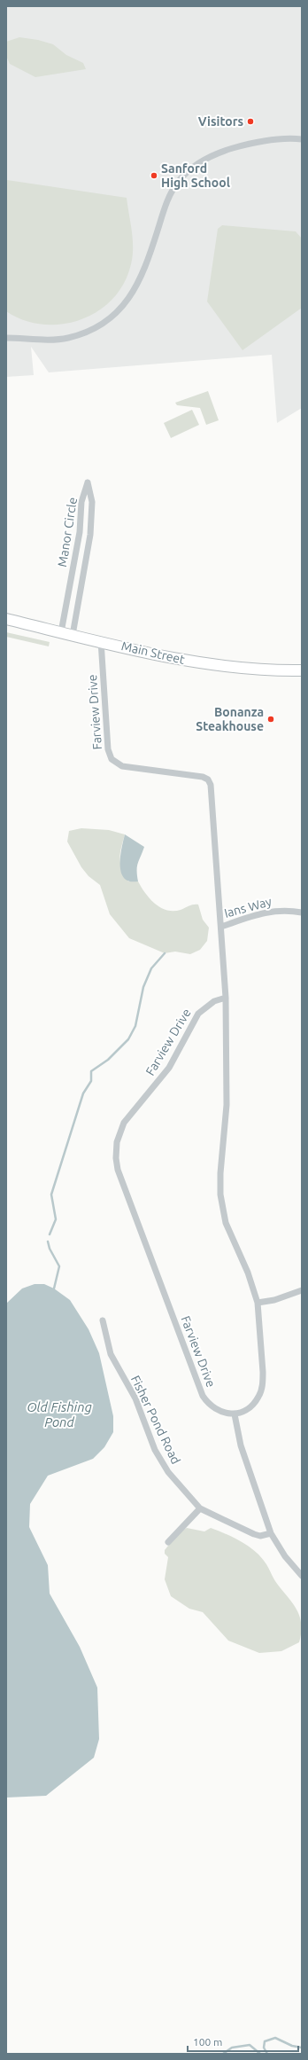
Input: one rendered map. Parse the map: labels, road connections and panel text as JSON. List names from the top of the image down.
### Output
{
  "streets": {
    "highway": ["Main Street"],
    "street": [
      "Manor Circle",
      "Farview Drive",
      "Ians Way",
      "Fisher Pond Road"
    ]
  },
  "crossings": [
    ["Manor Circle", "Main Street"],
    ["Main Street", "Farview Drive"],
    ["Farview Drive", "Ians Way"]
  ],
  "water": ["Old Fishing Pond"],
  "places": ["Visitors", "Sanford High School", "Bonanza Steakhouse"],
  "scale_bar": "100 m"
}
